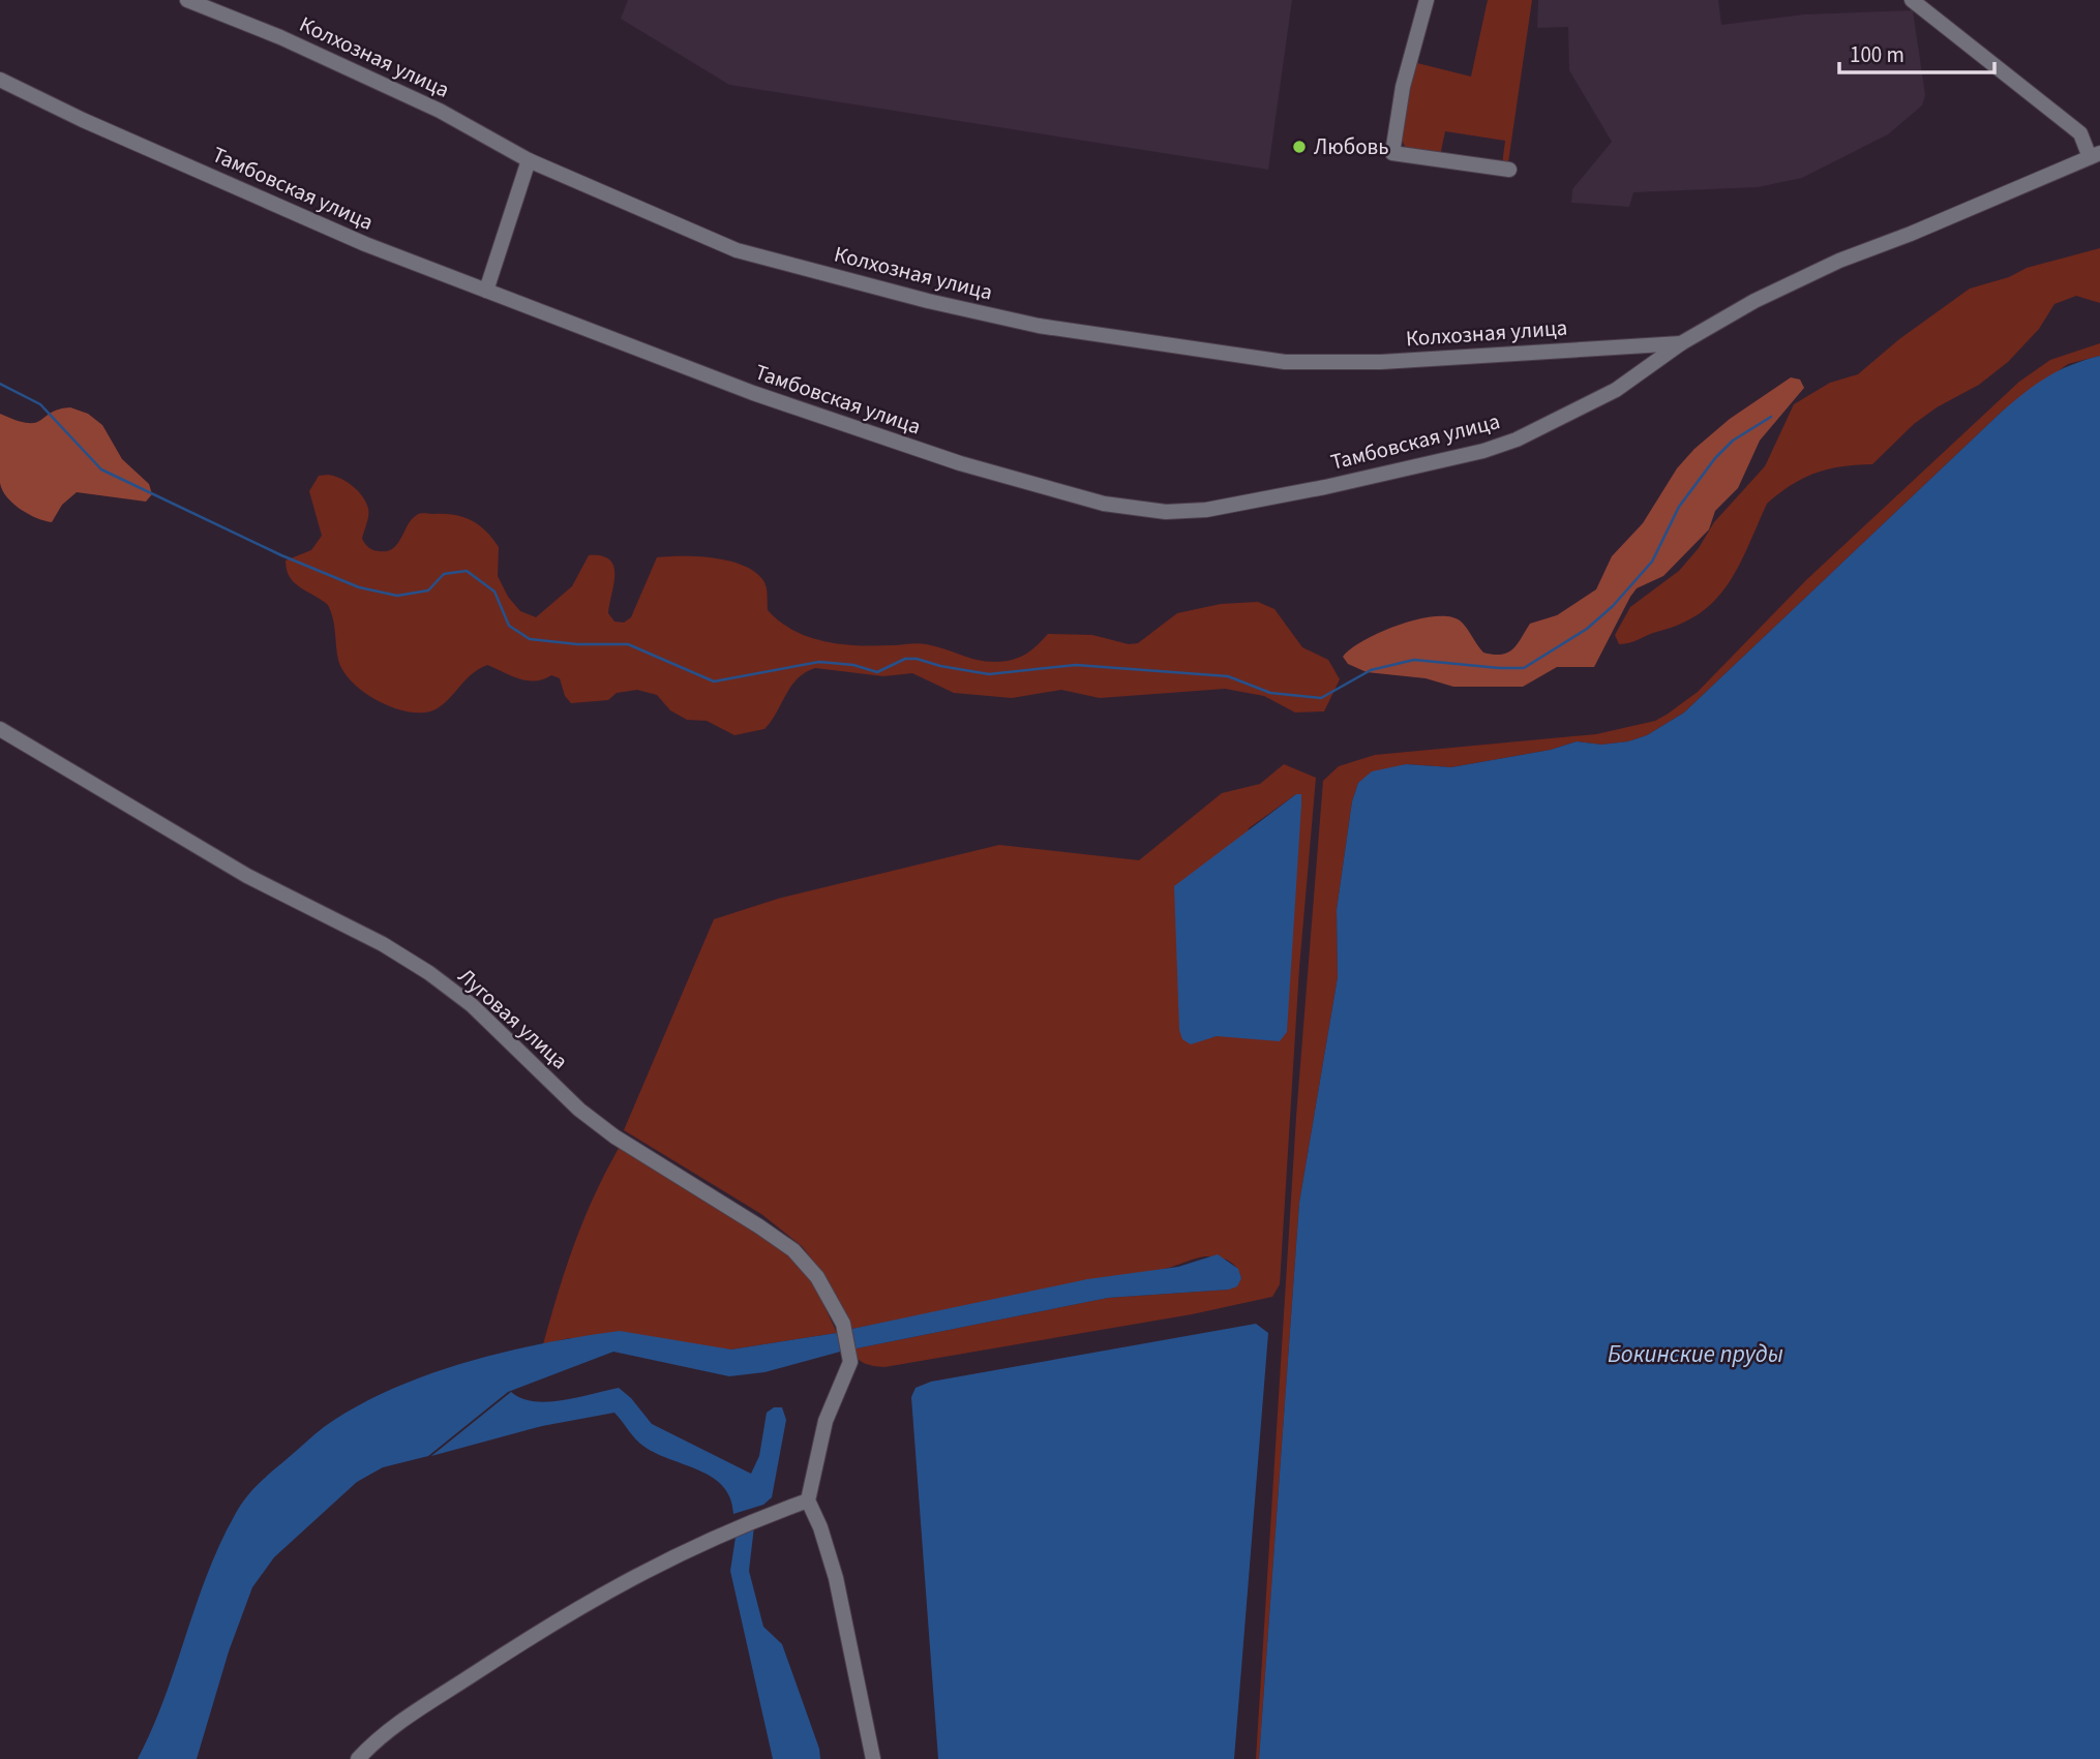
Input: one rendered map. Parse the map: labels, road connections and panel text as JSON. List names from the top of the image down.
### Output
{
  "streets": {
    "street": ["Колхозная улица", "Тамбовская улица", "Луговая улица"]
  },
  "crossings": [
    ["Колхозная улица", "Тамбовская улица"]
  ],
  "water": ["Бокинские пруды"],
  "places": ["Любовь"],
  "scale_bar": "100 m"
}
